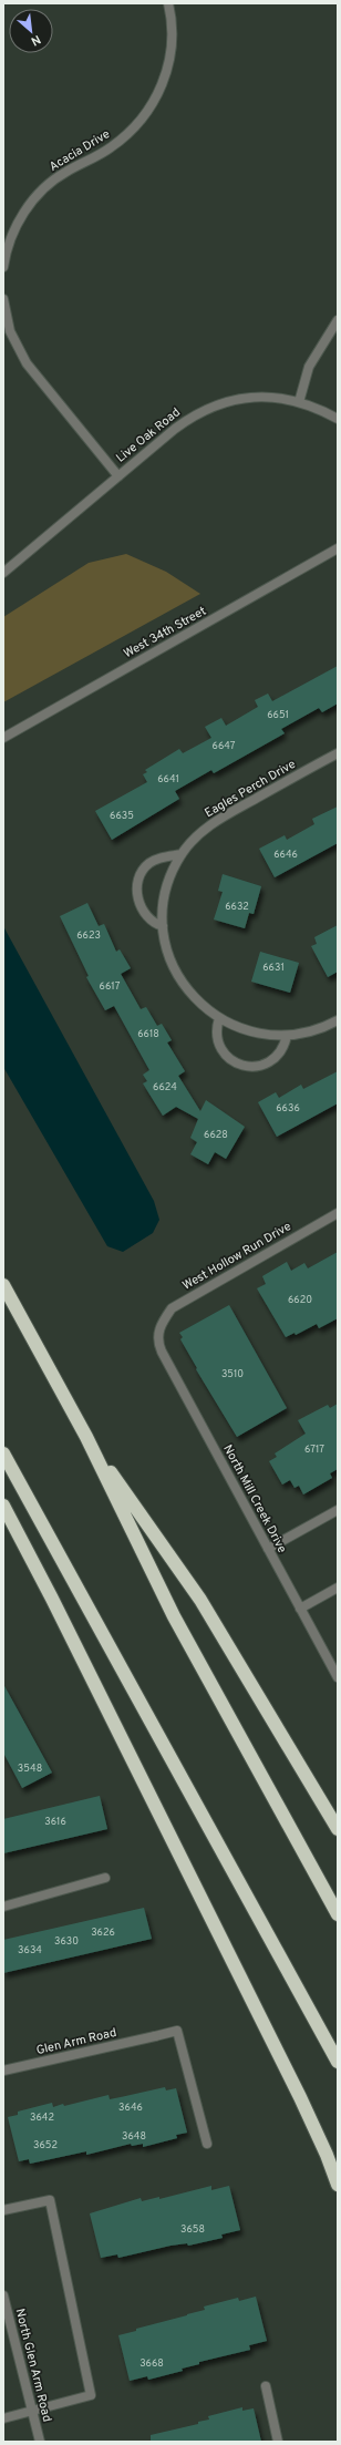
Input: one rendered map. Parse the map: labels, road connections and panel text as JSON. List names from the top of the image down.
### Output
{
  "streets": {
    "street": [
      "Acacia Drive",
      "Live Oak Road",
      "West 34th Street",
      "Eagles Perch Drive",
      "West Hollow Run Drive",
      "North Mill Creek Drive",
      "Glen Arm Road",
      "North Glen Arm Road"
    ]
  },
  "crossings": [
    ["West Hollow Run Drive", "North Mill Creek Drive"]
  ],
  "house_numbers": [
    "6651",
    "6647",
    "6641",
    "6635",
    "6646",
    "6632",
    "6623",
    "6631",
    "6617",
    "6618",
    "6624",
    "6636",
    "6628",
    "6620",
    "3510",
    "6717",
    "3548",
    "3616",
    "3626",
    "3630",
    "3634",
    "3646",
    "3642",
    "3648",
    "3652",
    "3658",
    "3668"
  ],
  "north": "bottom right"
}
